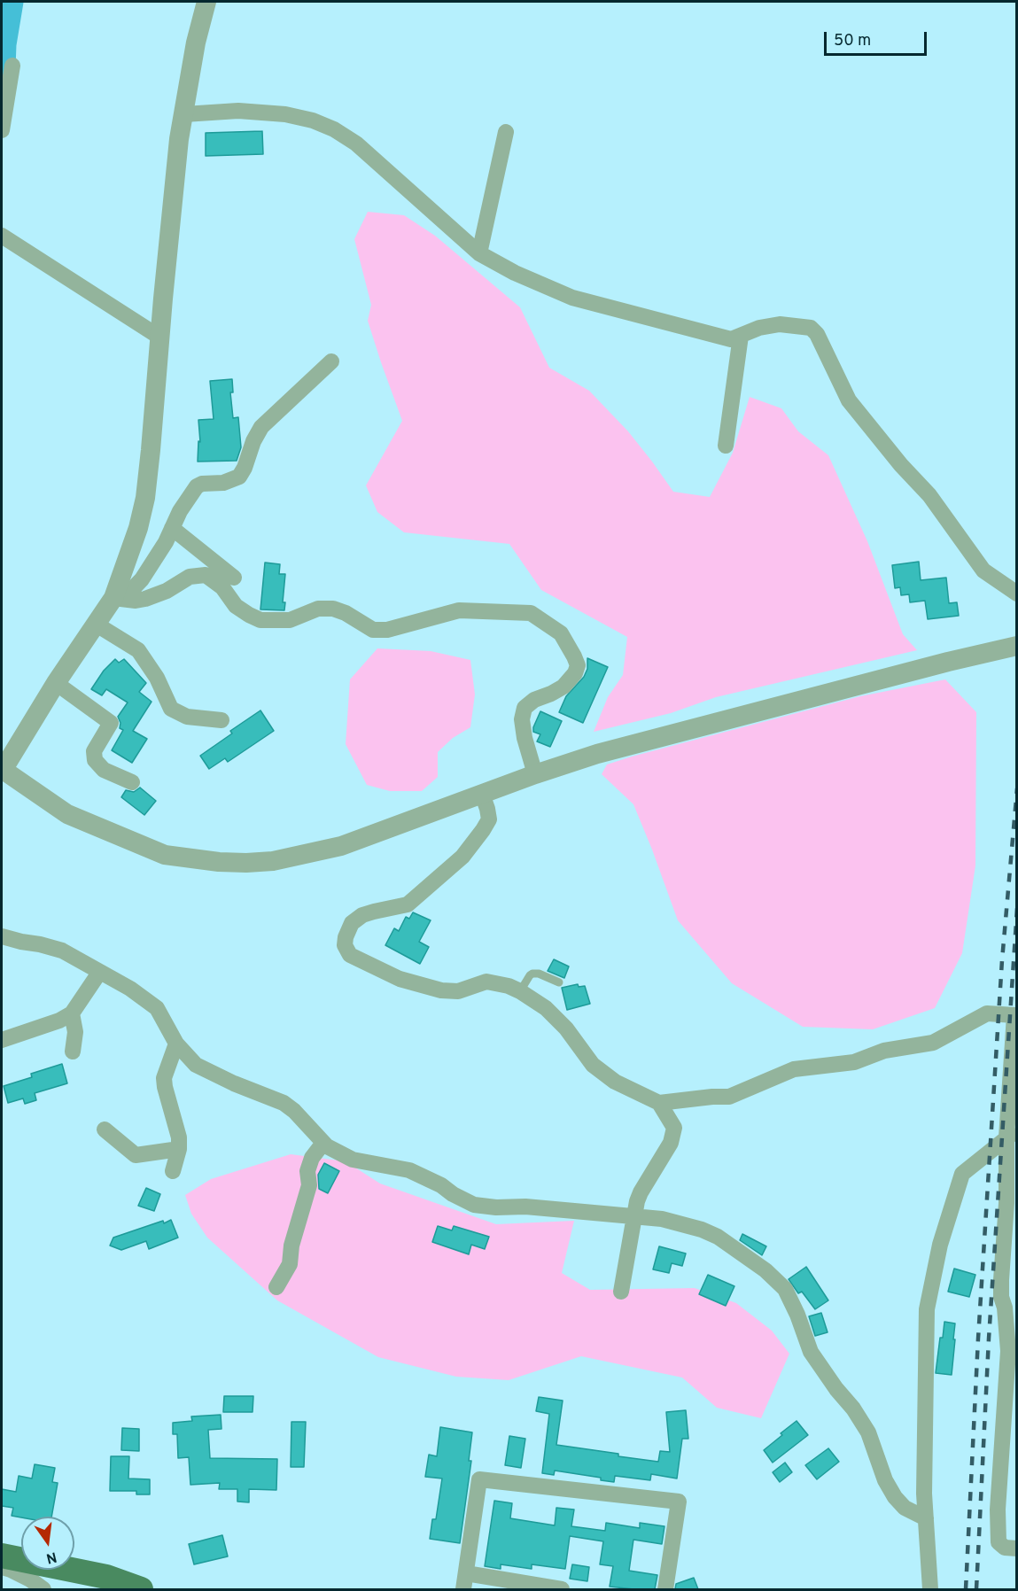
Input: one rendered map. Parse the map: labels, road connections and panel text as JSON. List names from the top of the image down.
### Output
{
  "scale_bar": "50 m",
  "north": "bottom"
}
